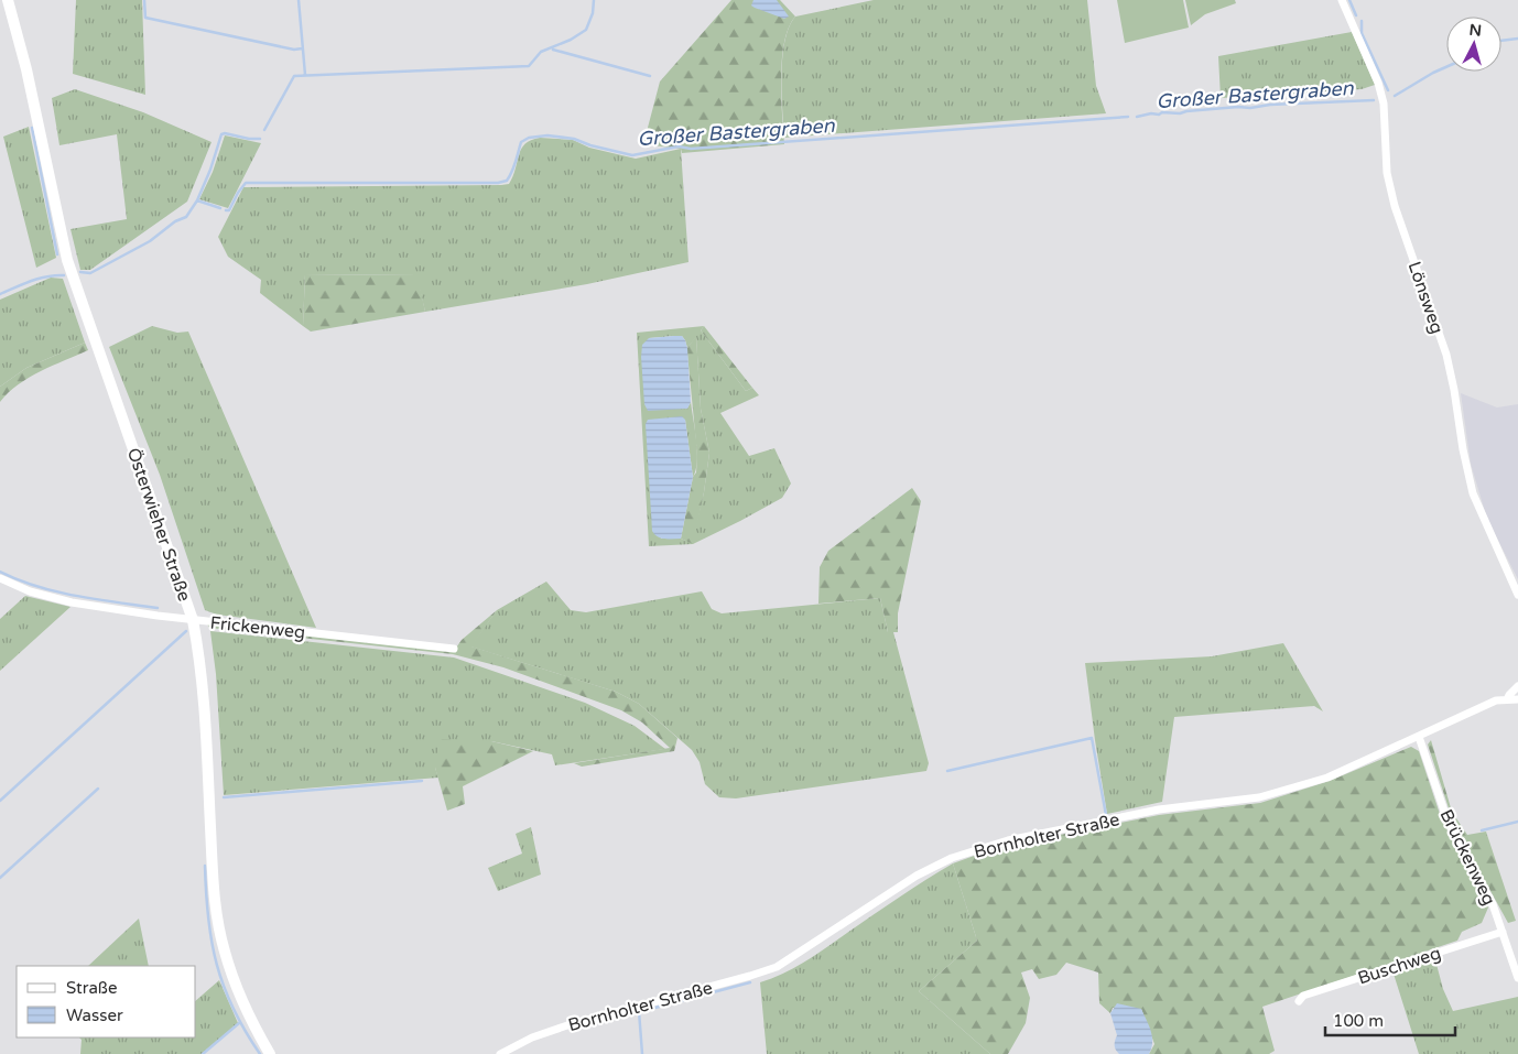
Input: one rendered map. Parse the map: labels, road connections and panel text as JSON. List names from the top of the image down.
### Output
{
  "streets": {
    "street": [
      "Lönsweg",
      "Österwieher Straße",
      "Frickenweg",
      "Bornholter Straße",
      "Brückenweg",
      "Buschweg"
    ]
  },
  "crossings": [
    ["Österwieher Straße", "Frickenweg"],
    ["Bornholter Straße", "Brückenweg"],
    ["Brückenweg", "Buschweg"]
  ],
  "water": ["Großer Bastergraben"],
  "legend": ["Straße", "Wasser"],
  "scale_bar": "100 m",
  "north": "top"
}
